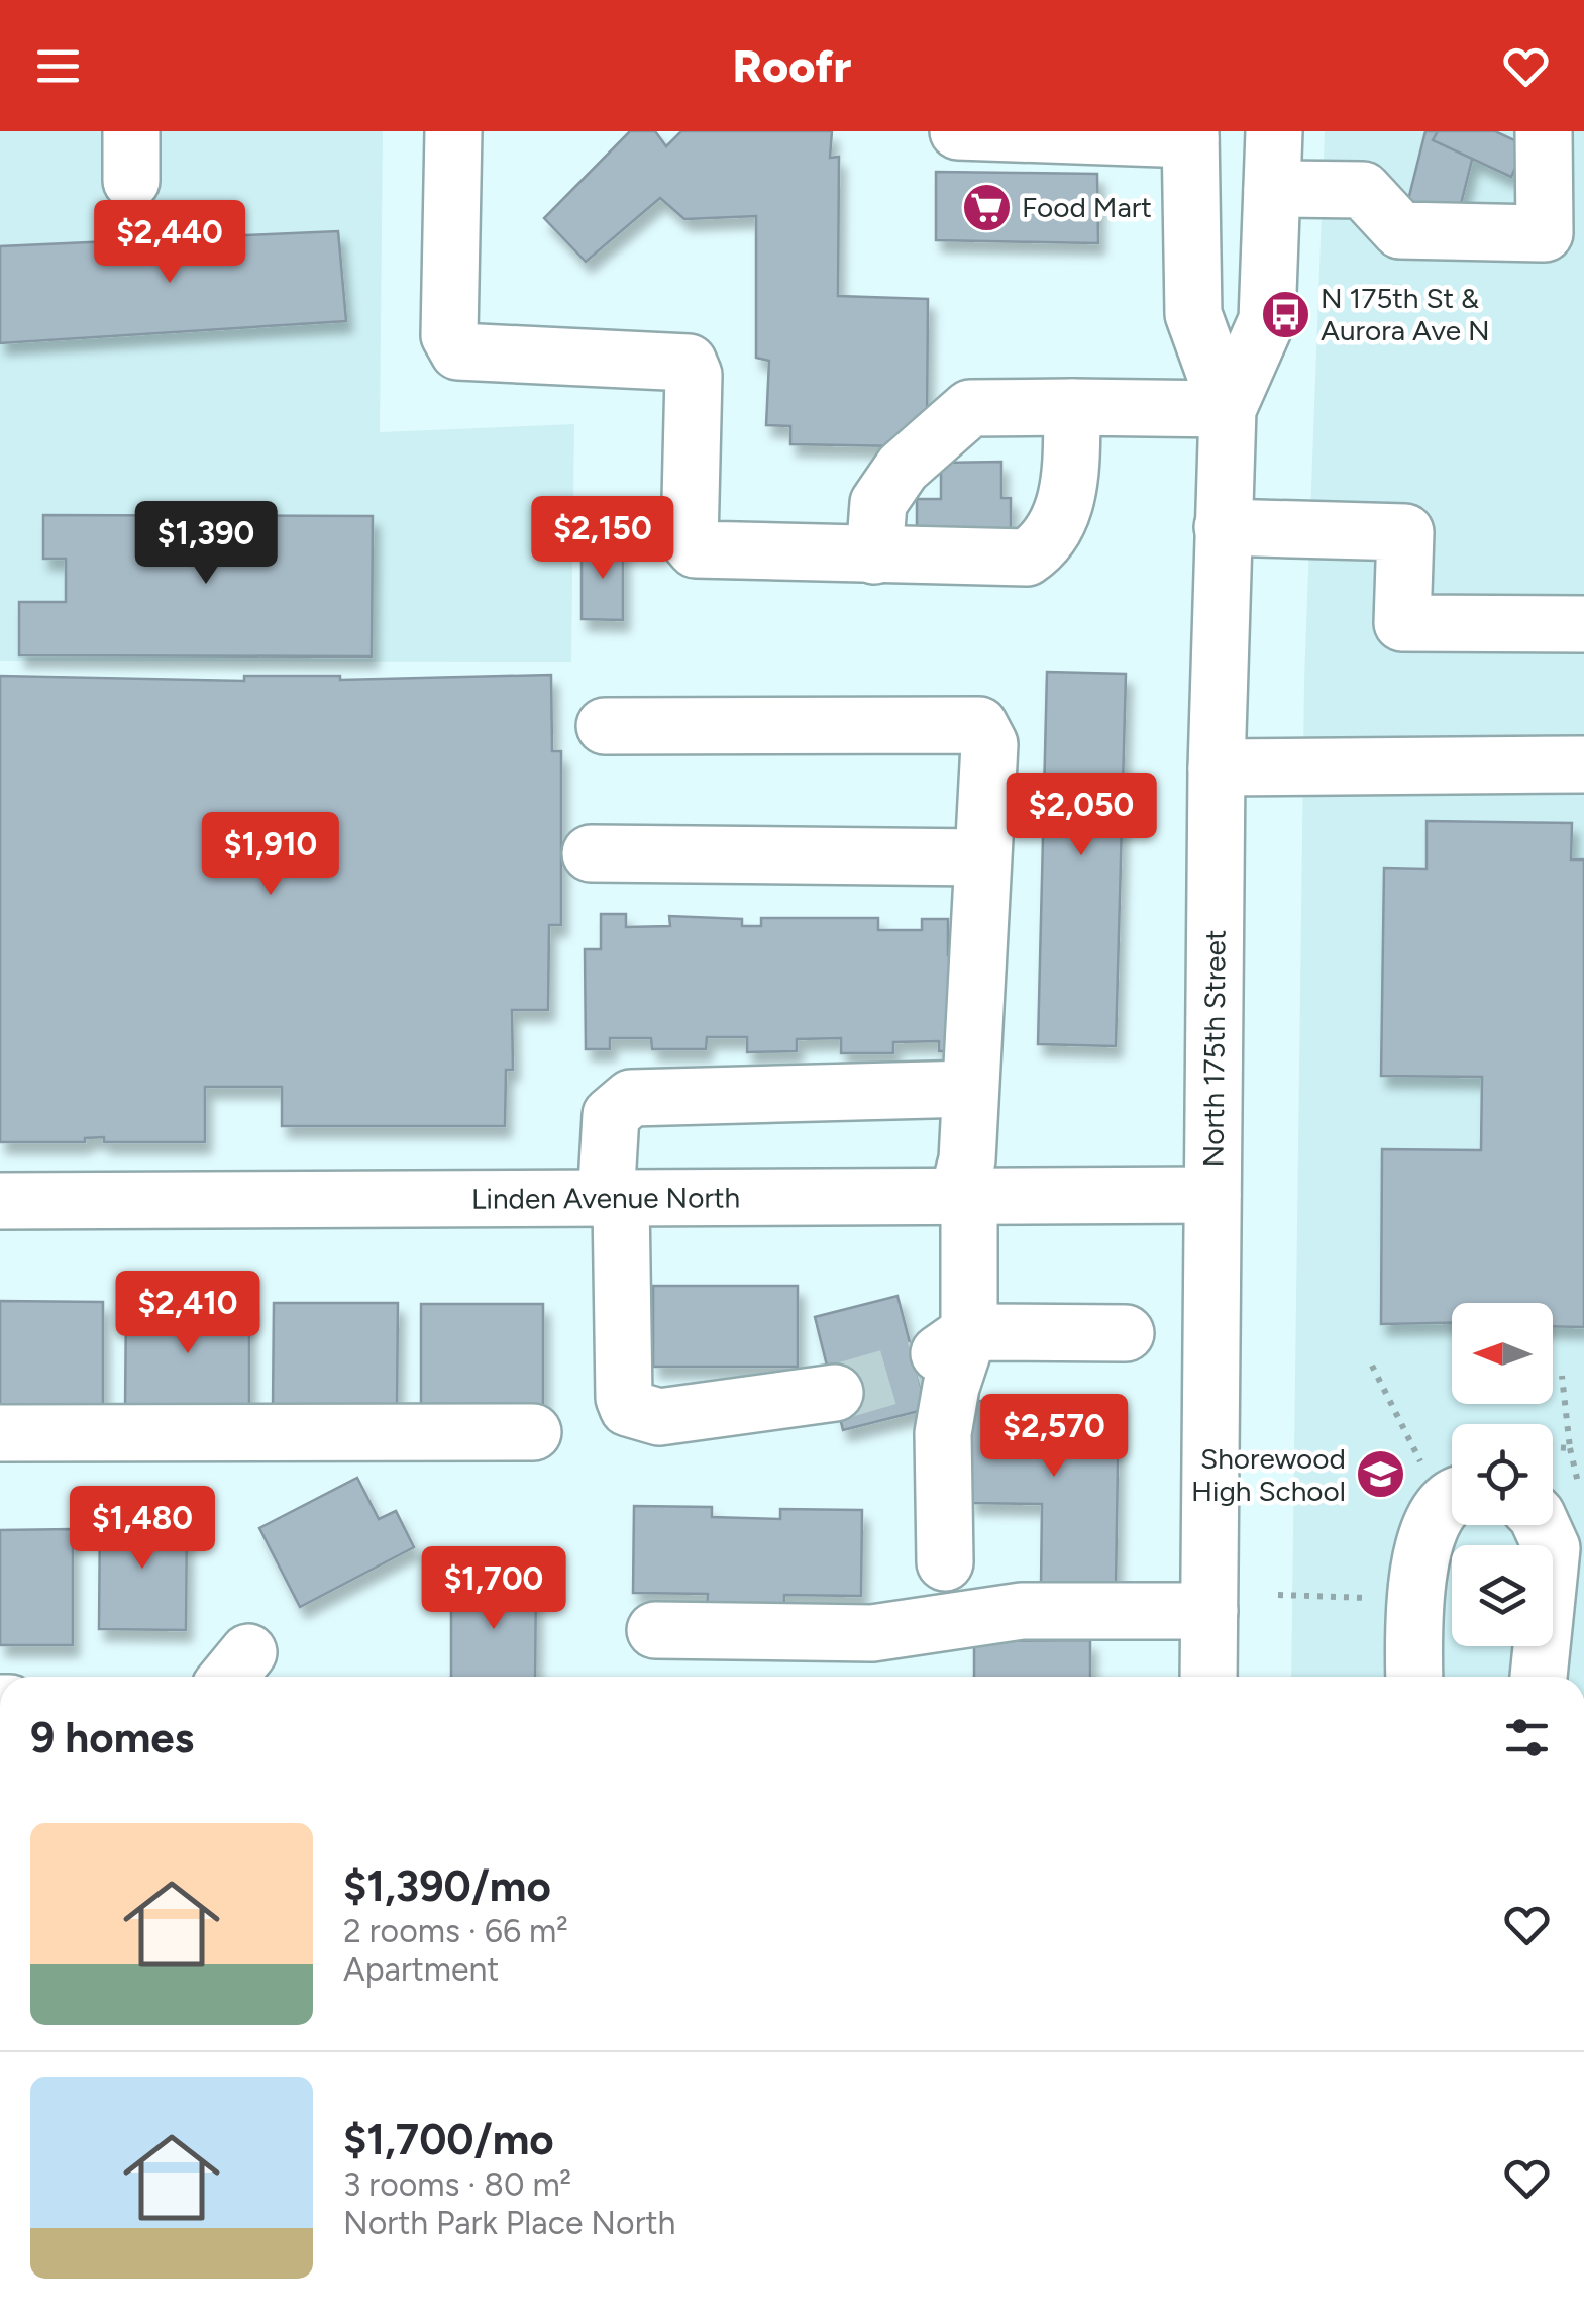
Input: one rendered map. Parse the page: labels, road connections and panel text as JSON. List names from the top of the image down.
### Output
{
  "streets": {
    "street": ["North 175th Street", "Linden Avenue North"]
  },
  "crossings": [
    ["North 175th Street", "Linden Avenue North"]
  ],
  "places": {
    "supermarket": ["Food Mart"],
    "bus stop": ["N 175th St & Aurora Ave N"],
    "school or university": ["Shorewood High School"]
  },
  "north": "left",
  "page": {
    "header": "Roofr",
    "price": [
      "$2,440",
      "$2,150",
      "$1,390",
      "$2,050",
      "$1,910",
      "$2,410",
      "$2,570",
      "$1,480",
      "$1,700"
    ],
    "heading": "9 homes",
    "list": [
      {
        "name": "$1,390/mo",
        "note": "2 rooms · 66 m² · Apartment"
      },
      {
        "name": "$1,700/mo",
        "note": "3 rooms · 80 m² · North Park Place North"
      }
    ]
  }
}
